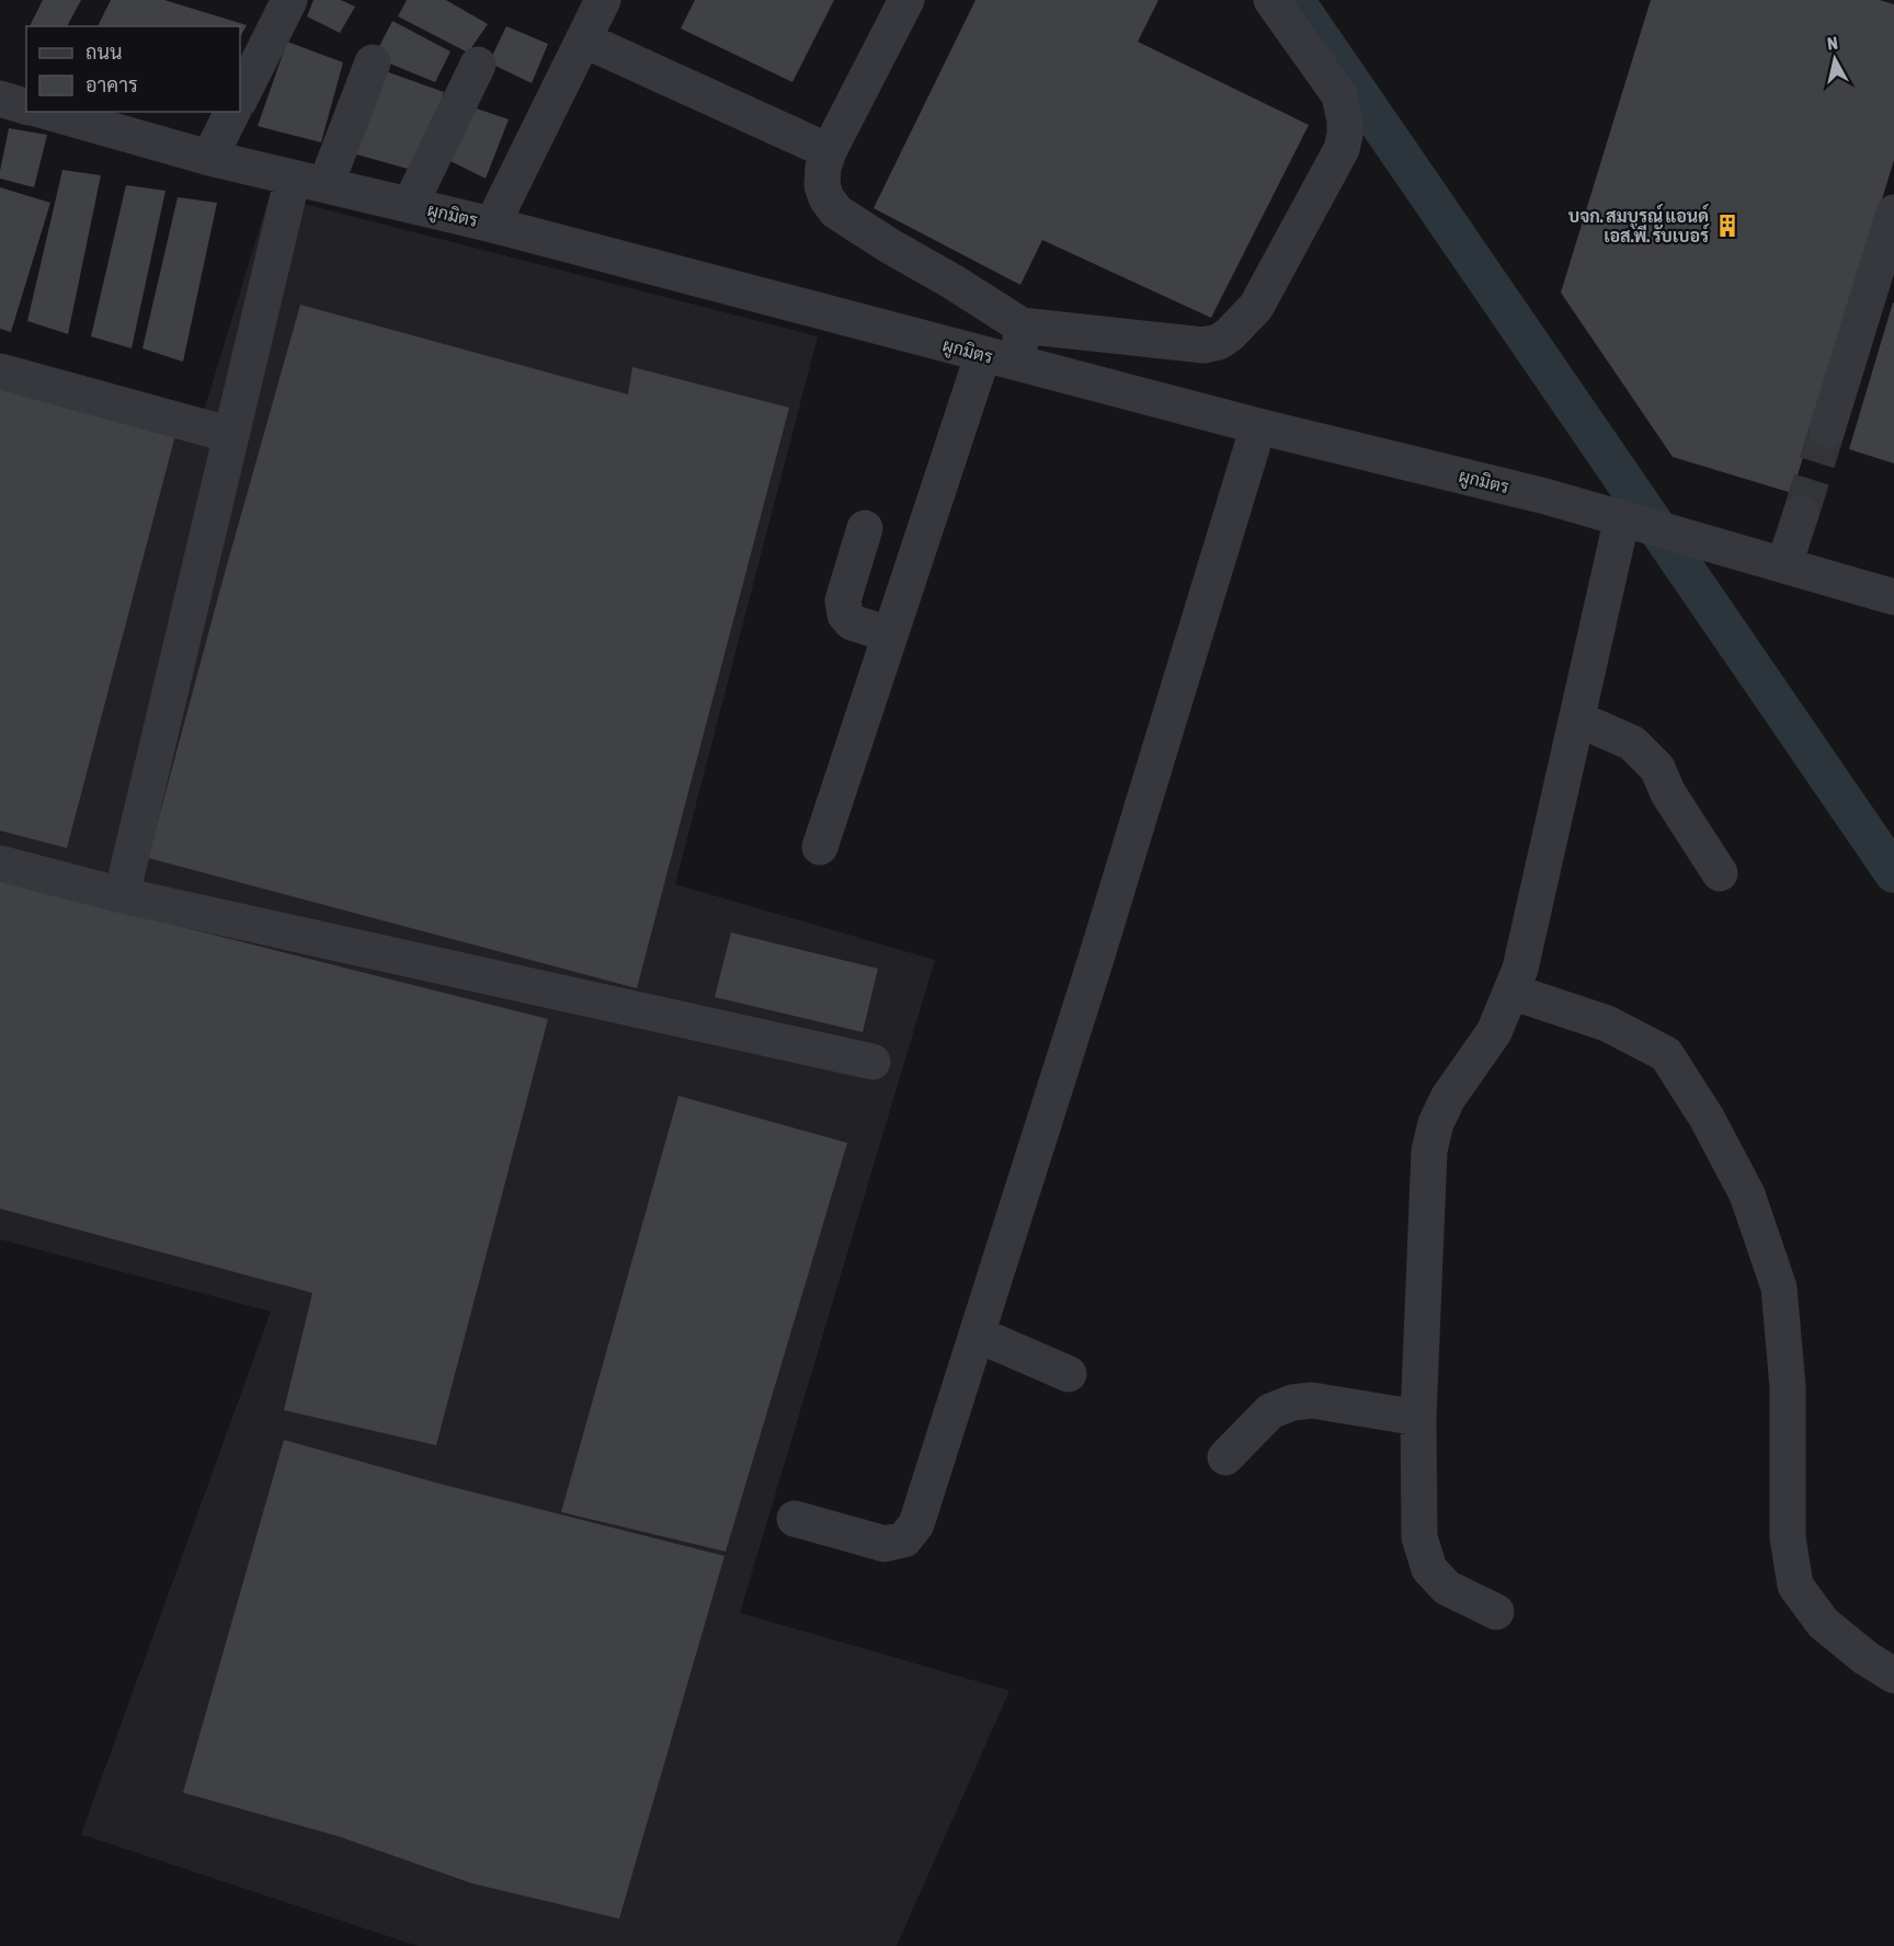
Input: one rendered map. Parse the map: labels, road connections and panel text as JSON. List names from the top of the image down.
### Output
{
  "streets": {
    "street": ["ผูกมิตร"]
  },
  "places": {
    "building": ["บจก. สมบูรณ์ แอนด์ เอส.พี. รับเบอร์"]
  },
  "legend": ["ถนน", "อาคาร"],
  "north": "top"
}
